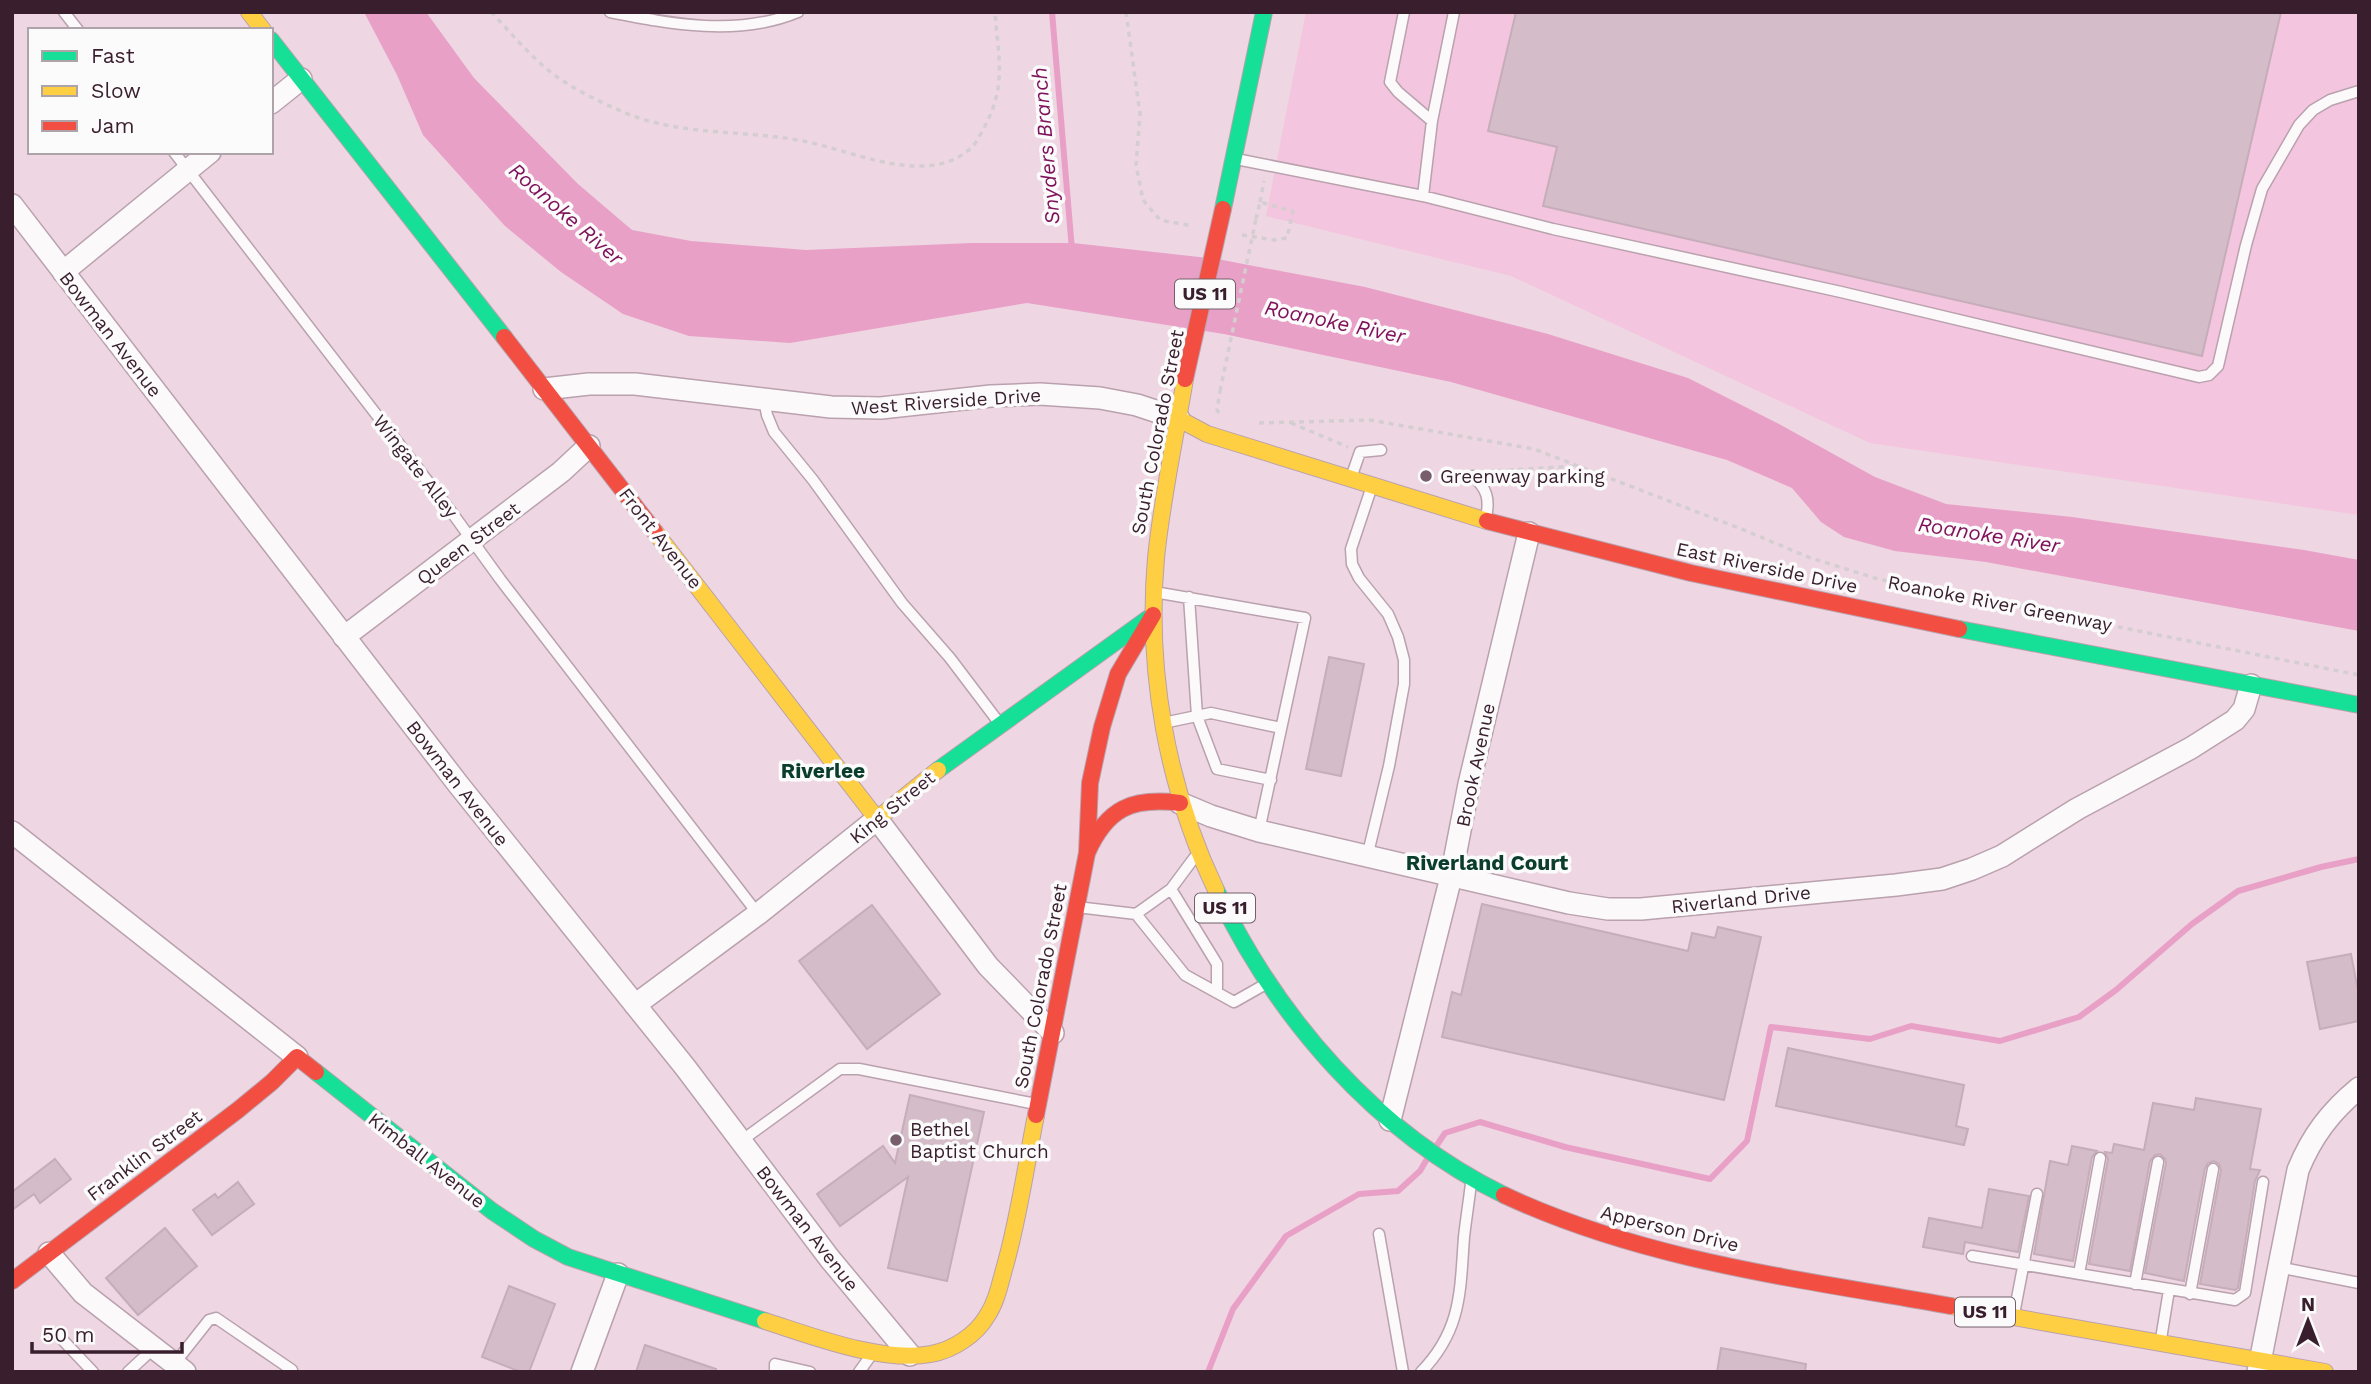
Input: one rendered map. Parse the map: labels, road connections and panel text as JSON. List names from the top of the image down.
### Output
{
  "streets": {
    "street": [
      "US 11",
      "Bowman Avenue",
      "West Riverside Drive",
      "South Colorado Street",
      "Front Avenue",
      "Queen Street",
      "East Riverside Drive",
      "Brook Avenue",
      "King Street",
      "Riverland Drive",
      "Franklin Street",
      "Kimball Avenue",
      "Apperson Drive"
    ],
    "lane": ["Wingate Alley"],
    "path": ["Roanoke River Greenway"]
  },
  "crossings": [
    ["Bowman Avenue", "South Colorado Street"],
    ["Bowman Avenue", "Queen Street"],
    ["Bowman Avenue", "King Street"],
    ["Bowman Avenue", "Kimball Avenue"],
    ["West Riverside Drive", "South Colorado Street"],
    ["West Riverside Drive", "Front Avenue"],
    ["West Riverside Drive", "East Riverside Drive"],
    ["South Colorado Street", "Front Avenue"],
    ["South Colorado Street", "East Riverside Drive"],
    ["South Colorado Street", "King Street"],
    ["South Colorado Street", "Riverland Drive"],
    ["South Colorado Street", "Kimball Avenue"],
    ["South Colorado Street", "Apperson Drive"],
    ["Wingate Alley", "Queen Street"],
    ["Wingate Alley", "King Street"],
    ["Front Avenue", "Queen Street"],
    ["Front Avenue", "King Street"],
    ["East Riverside Drive", "Brook Avenue"],
    ["East Riverside Drive", "Riverland Drive"],
    ["Brook Avenue", "Riverland Drive"],
    ["Brook Avenue", "Apperson Drive"],
    ["King Street", "Apperson Drive"],
    ["Riverland Drive", "Apperson Drive"],
    ["Franklin Street", "Kimball Avenue"]
  ],
  "districts": ["Riverlee", "Riverland Court"],
  "water": ["Snyders Branch", "Roanoke River"],
  "places": ["Greenway parking", "Bethel Baptist Church"],
  "legend": ["Fast", "Slow", "Jam"],
  "scale_bar": "50 m",
  "north": "top"
}
